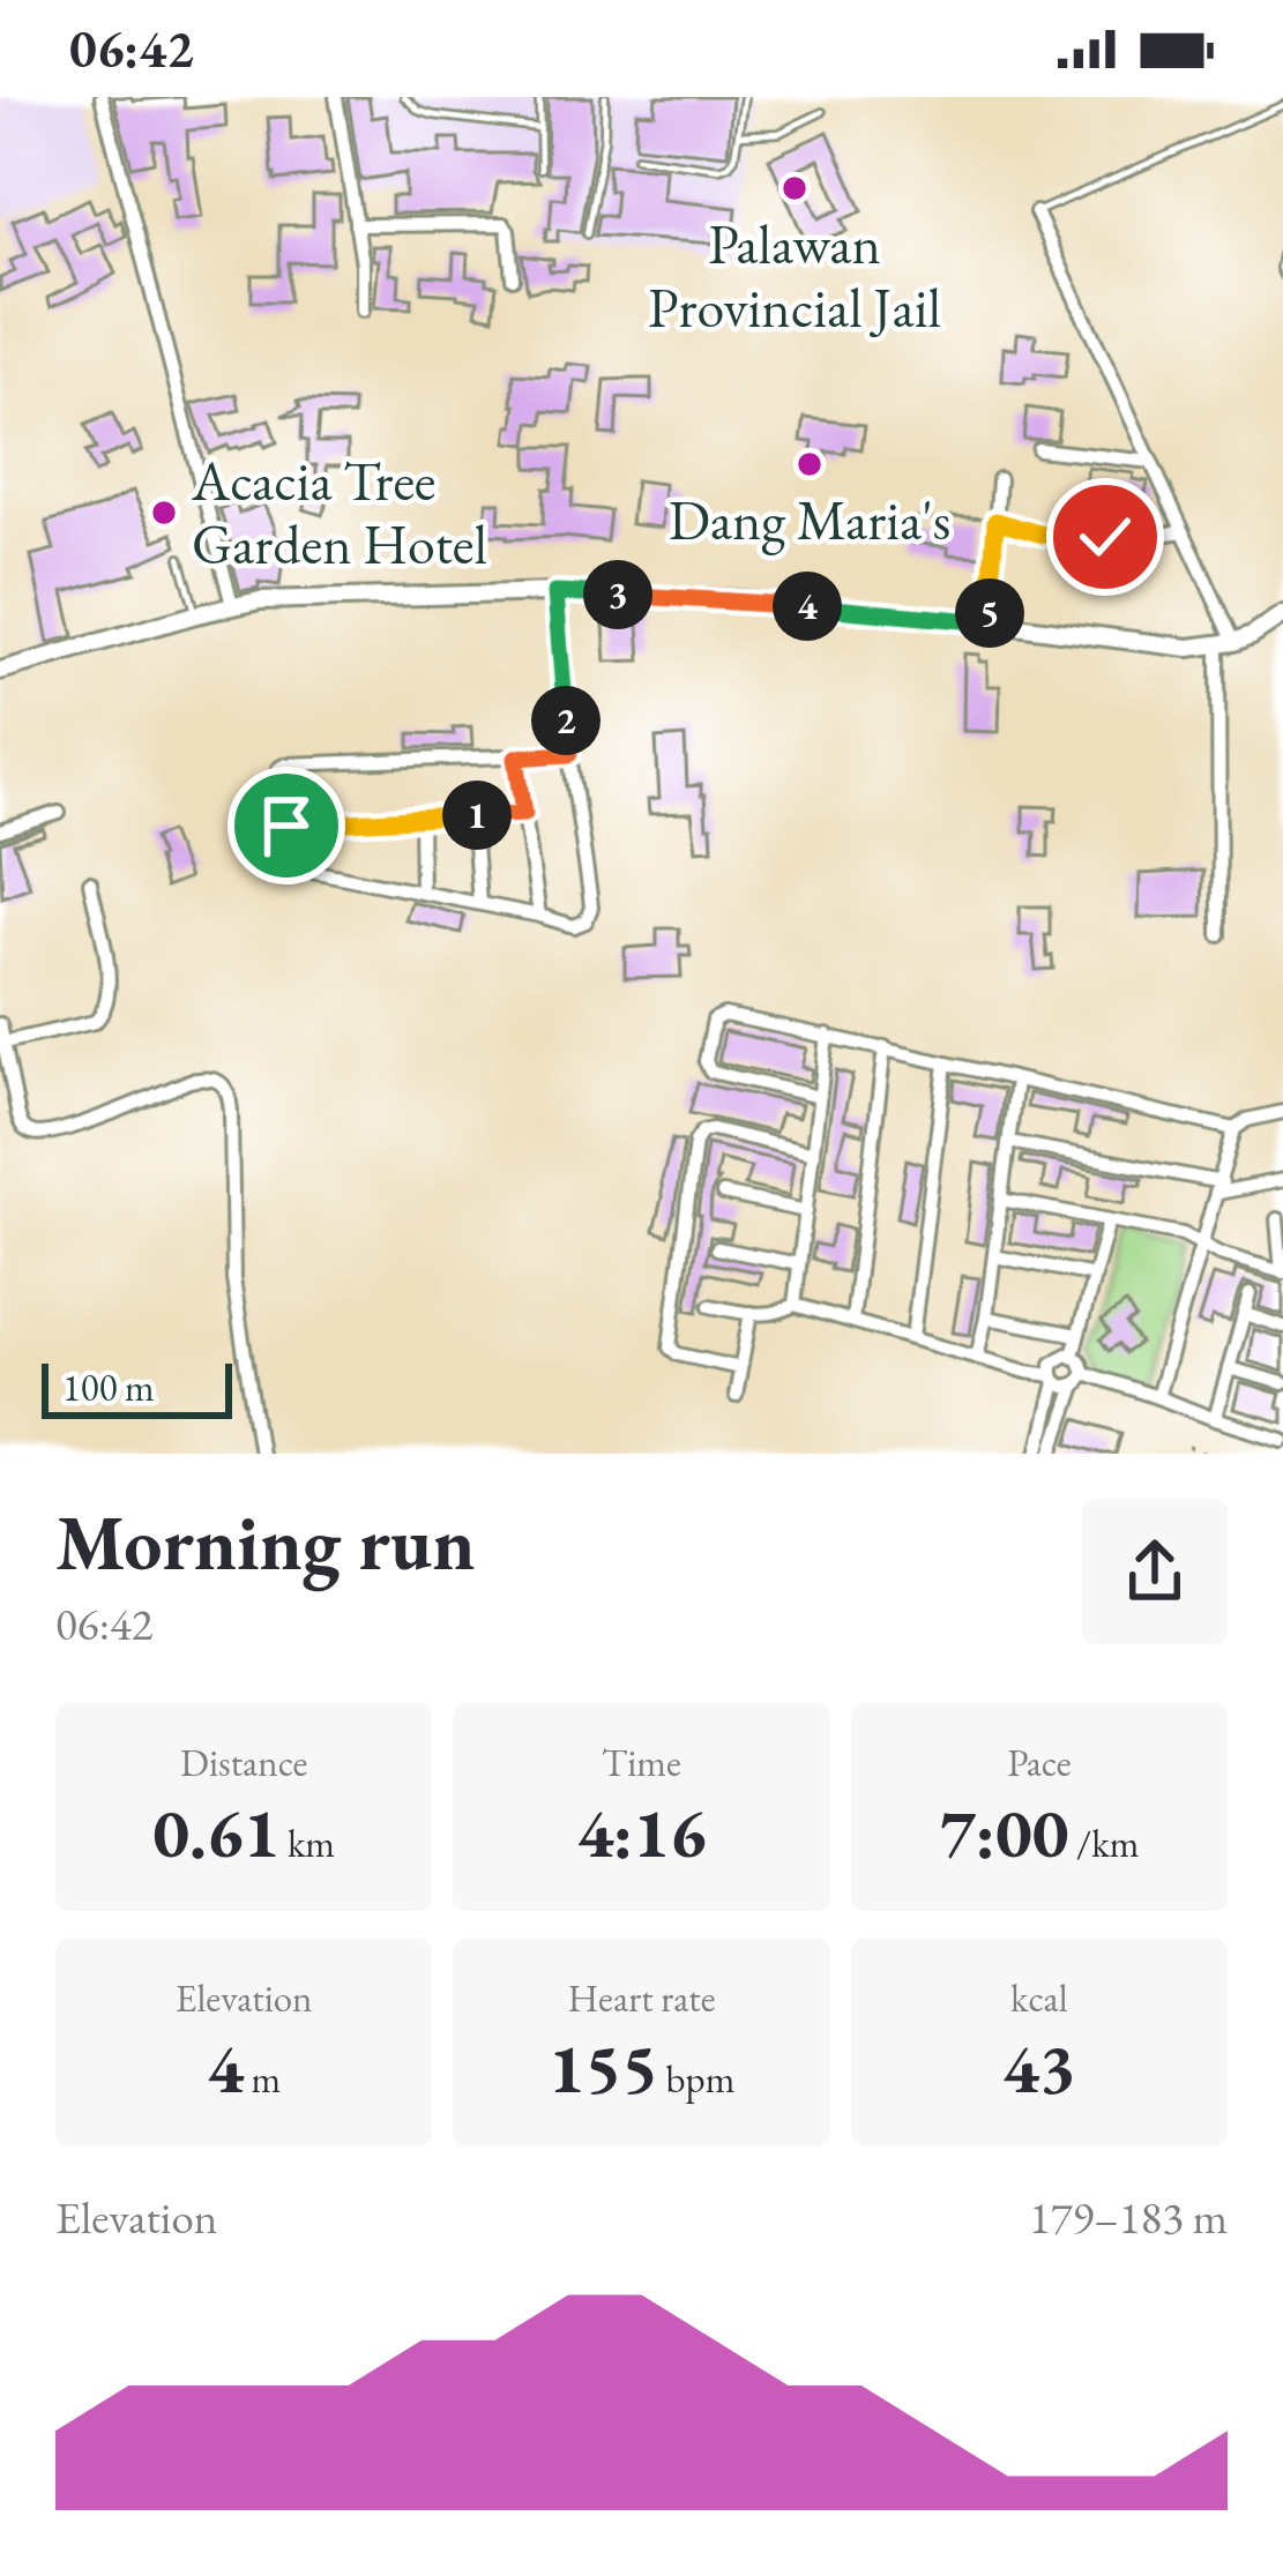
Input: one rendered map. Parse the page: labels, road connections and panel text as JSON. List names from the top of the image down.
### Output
{
  "places": ["Palawan Provincial Jail", "Dang Maria's", "Acacia Tree Garden Hotel"],
  "scale_bar": "100 m",
  "page": {
    "status": "06:42",
    "pins": [
      "3",
      "4",
      "5",
      "2",
      "1"
    ],
    "scale": "100 m",
    "heading": ["Morning run", "06:42"],
    "stats": [
      ["Distance", "0.61 km"],
      ["Time", "4:16"],
      ["Pace", "7:00 /km"],
      ["Elevation", "4 m"],
      ["Heart rate", "155 bpm"],
      ["kcal", "43"]
    ],
    "chart": ["Elevation", "179–183 m"]
  }
}
